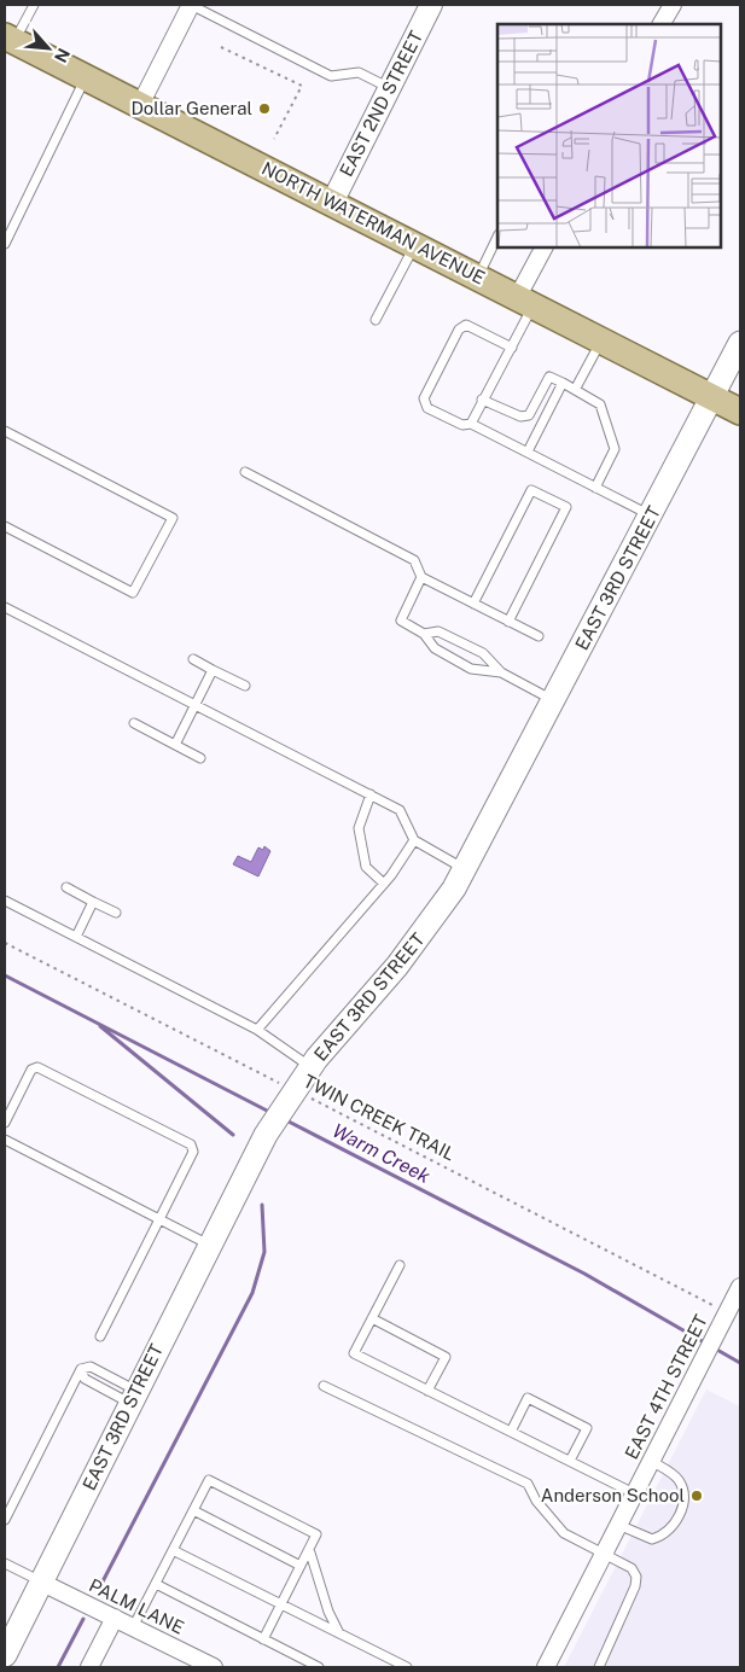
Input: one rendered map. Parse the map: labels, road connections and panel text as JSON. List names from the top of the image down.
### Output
{
  "streets": {
    "main road": ["NORTH WATERMAN AVENUE", "EAST 3RD STREET"],
    "street": ["EAST 2ND STREET", "EAST 4TH STREET", "PALM LANE"],
    "path": ["TWIN CREEK TRAIL"]
  },
  "crossings": [
    ["EAST 2ND STREET", "NORTH WATERMAN AVENUE"],
    ["NORTH WATERMAN AVENUE", "EAST 3RD STREET"],
    ["EAST 3RD STREET", "TWIN CREEK TRAIL"],
    ["EAST 3RD STREET", "PALM LANE"],
    ["TWIN CREEK TRAIL", "EAST 4TH STREET"]
  ],
  "water": ["Warm Creek"],
  "places": ["Dollar General", "Anderson School"],
  "north": "bottom right"
}
